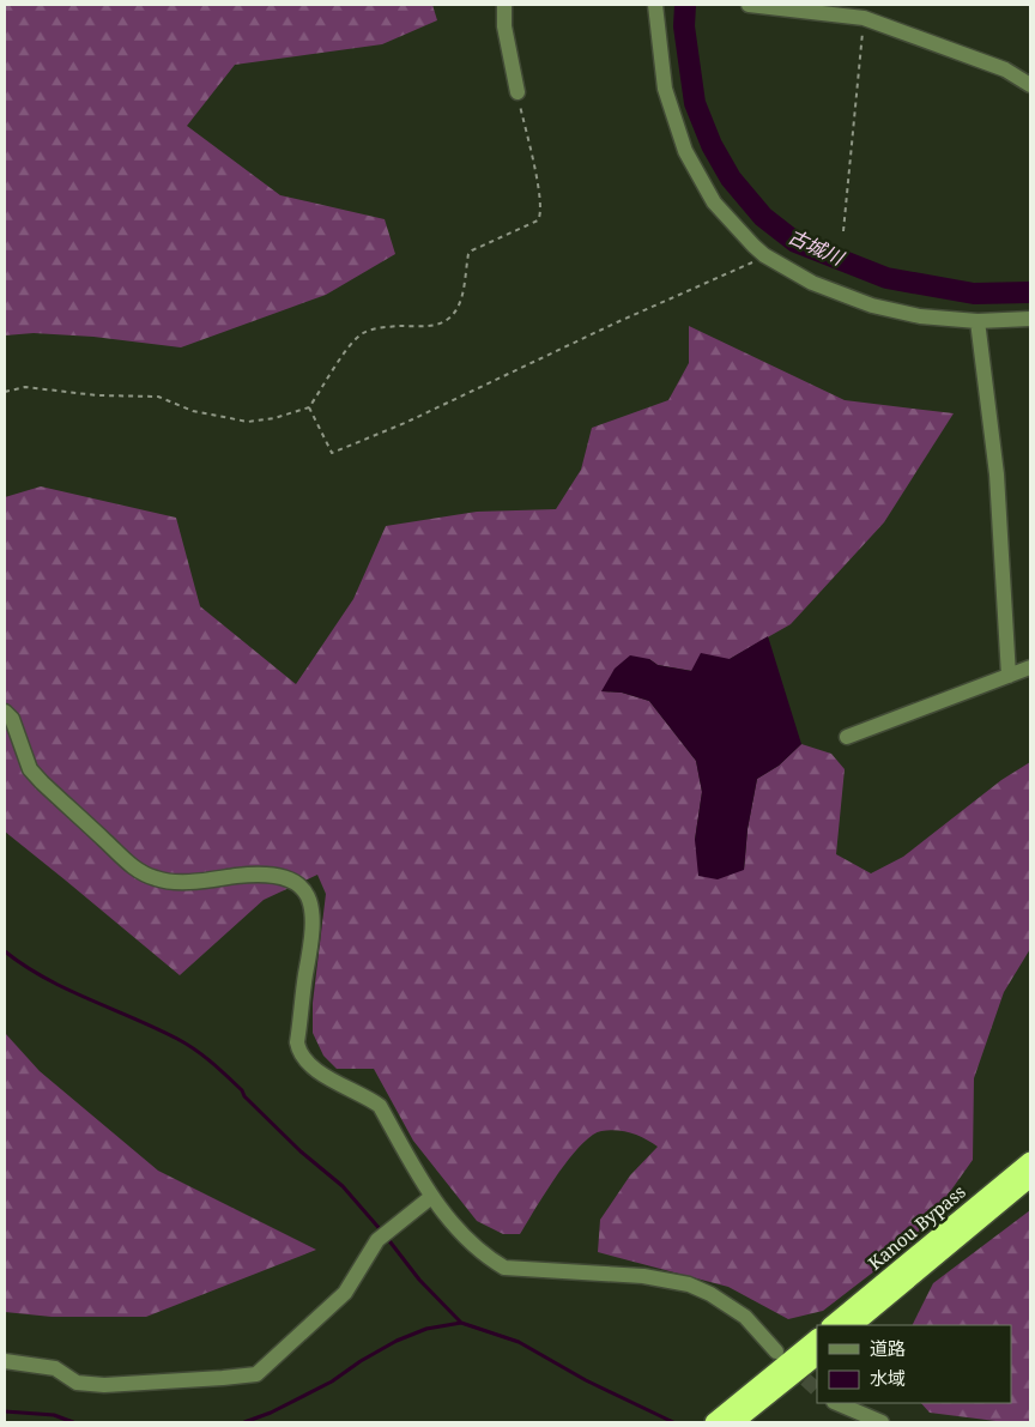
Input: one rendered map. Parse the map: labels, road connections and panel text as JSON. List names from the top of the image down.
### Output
{
  "streets": {
    "highway": ["Kanou Bypass"]
  },
  "water": ["古城川"],
  "legend": ["道路", "水域"]
}
